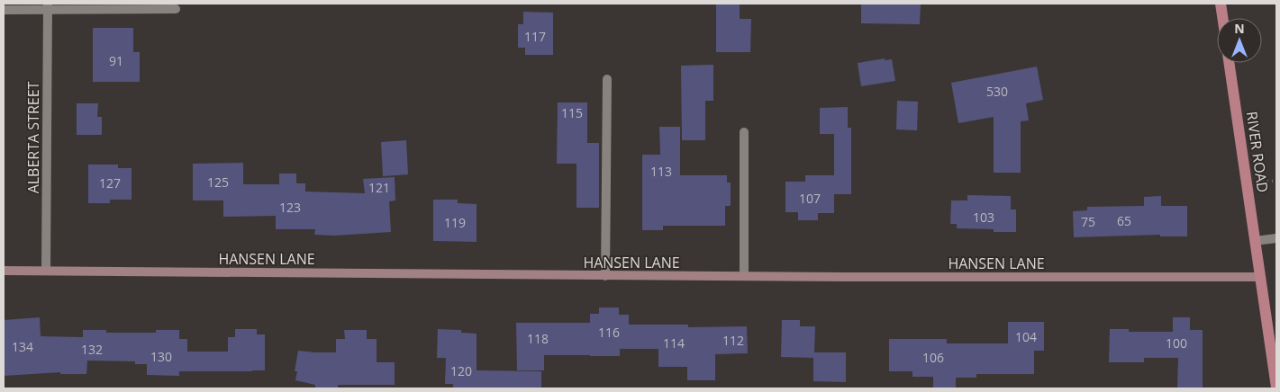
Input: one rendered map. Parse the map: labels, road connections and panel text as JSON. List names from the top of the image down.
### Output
{
  "streets": {
    "main road": ["RIVER ROAD"],
    "street": ["ALBERTA STREET", "HANSEN LANE"]
  },
  "crossings": [
    ["ALBERTA STREET", "HANSEN LANE"],
    ["RIVER ROAD", "HANSEN LANE"]
  ],
  "house_numbers": [
    "117",
    "91",
    "530",
    "115",
    "113",
    "125",
    "127",
    "121",
    "107",
    "123",
    "103",
    "65",
    "75",
    "119",
    "116",
    "104",
    "118",
    "112",
    "114",
    "100",
    "134",
    "132",
    "130",
    "106",
    "120"
  ],
  "north": "top"
}
